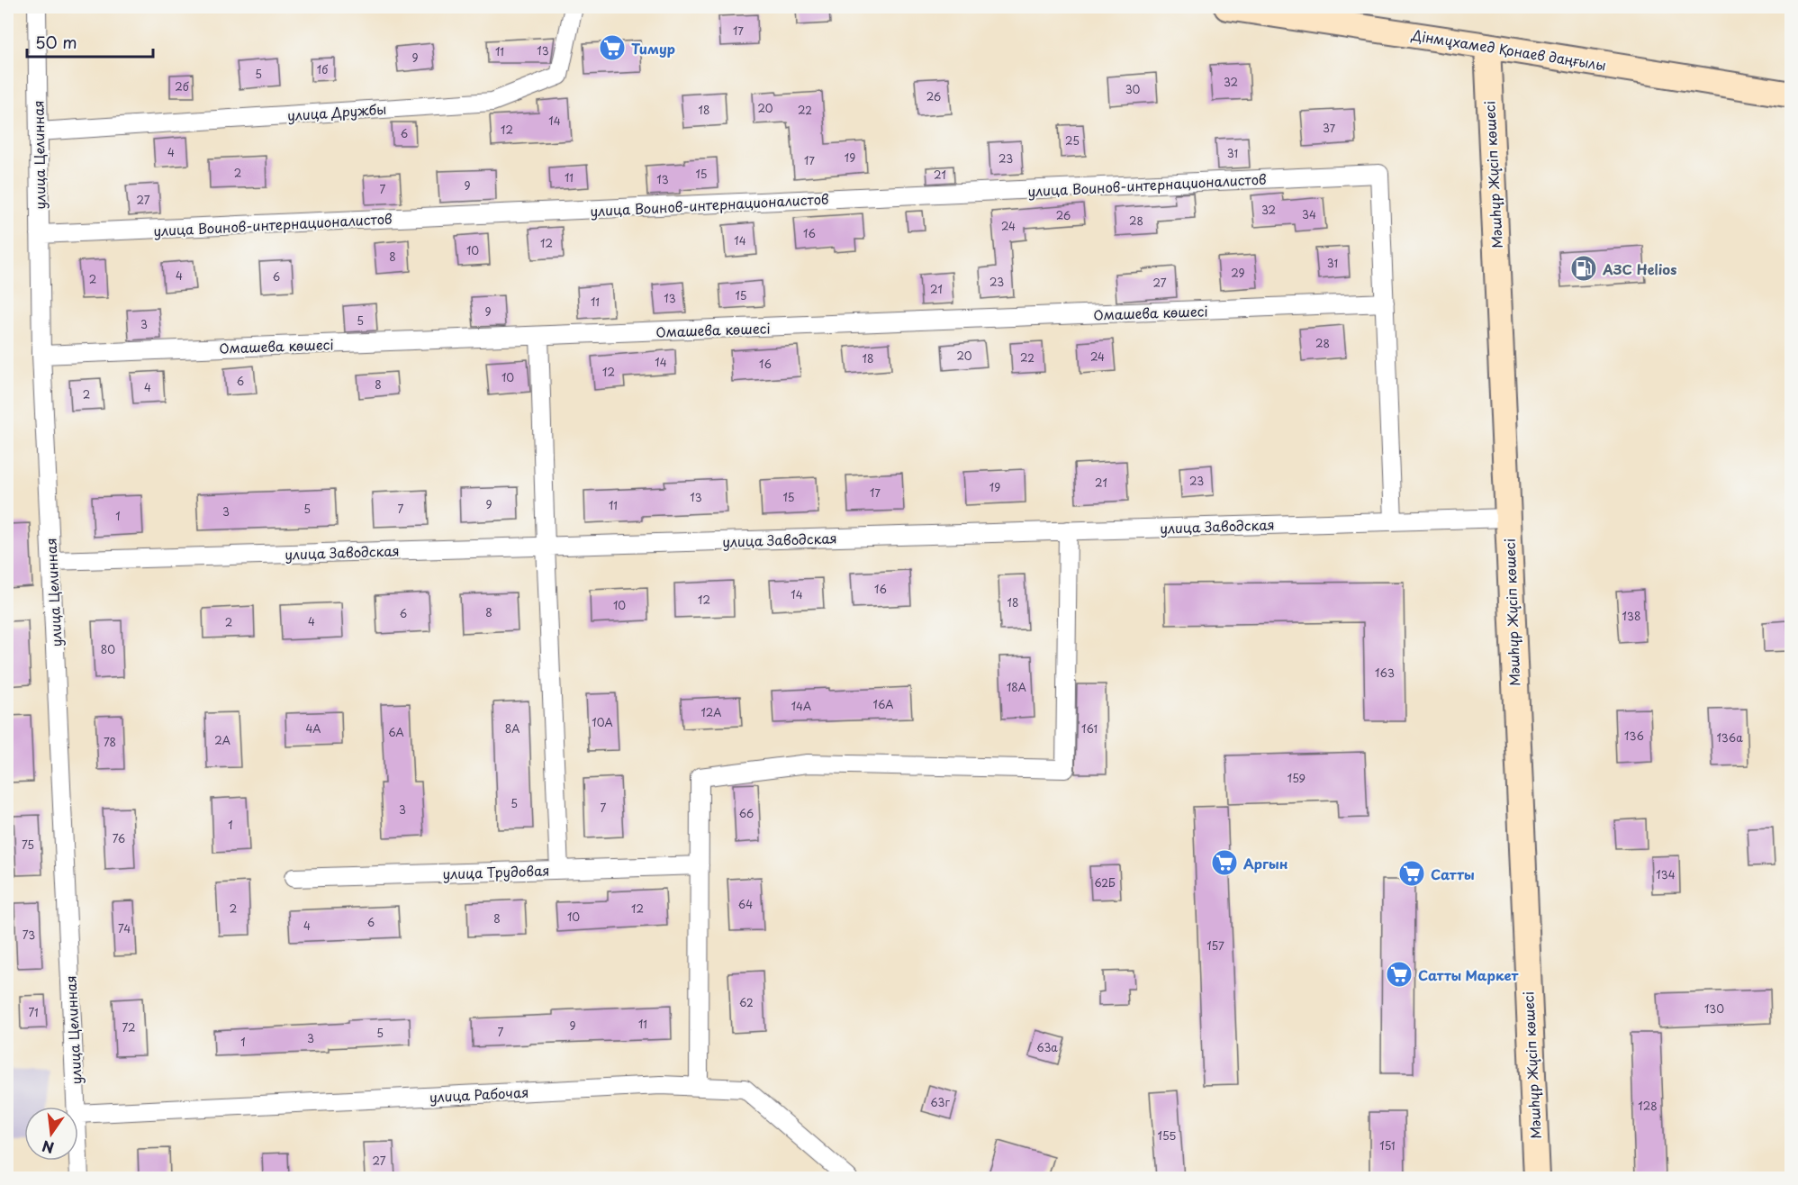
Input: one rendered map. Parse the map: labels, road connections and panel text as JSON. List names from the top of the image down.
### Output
{
  "streets": {
    "main road": ["Дінмұхамед Қонаев даңғылы", "Мәшһүр Жүсіп көшесі"],
    "street": [
      "улица Дружбы",
      "улица Целинная",
      "улица Воинов-интернационалистов",
      "Омашева көшесі",
      "улица Заводская",
      "улица Трудовая",
      "улица Рабочая"
    ]
  },
  "crossings": [
    ["Дінмұхамед Қонаев даңғылы", "Мәшһүр Жүсіп көшесі"],
    ["улица Дружбы", "улица Целинная"],
    ["улица Целинная", "улица Воинов-интернационалистов"],
    ["улица Целинная", "Омашева көшесі"],
    ["улица Целинная", "улица Заводская"],
    ["Мәшһүр Жүсіп көшесі", "улица Заводская"],
    ["улица Воинов-интернационалистов", "Омашева көшесі"]
  ],
  "places": {
    "supermarket": [
      "Тимур",
      "Аргын",
      "Сатты",
      "Сатты Маркет"
    ],
    "fuel station": ["АЗС Helios"]
  },
  "house_numbers": [
    "17",
    "13",
    "11",
    "9",
    "1б",
    "5",
    "32",
    "2б",
    "30",
    "26",
    "20",
    "18",
    "22",
    "14",
    "37",
    "12",
    "6",
    "25",
    "4",
    "31",
    "19",
    "23",
    "17",
    "2",
    "15",
    "21",
    "11",
    "13",
    "9",
    "7",
    "27",
    "32",
    "34",
    "26",
    "28",
    "24",
    "16",
    "14",
    "12",
    "10",
    "8",
    "31",
    "29",
    "4",
    "6",
    "2",
    "23",
    "27",
    "21",
    "15",
    "13",
    "11",
    "9",
    "5",
    "3",
    "28",
    "20",
    "24",
    "22",
    "18",
    "14",
    "16",
    "12",
    "10",
    "6",
    "8",
    "4",
    "2",
    "23",
    "21",
    "19",
    "17",
    "13",
    "15",
    "9",
    "11",
    "5",
    "7",
    "3",
    "1",
    "16",
    "14",
    "12",
    "18",
    "10",
    "8",
    "6",
    "138",
    "4",
    "2",
    "80",
    "163",
    "18А",
    "16А",
    "14А",
    "12А",
    "10А",
    "4А",
    "8А",
    "161",
    "6А",
    "136",
    "136а",
    "2А",
    "78",
    "159",
    "5",
    "7",
    "3",
    "66",
    "1",
    "76",
    "75",
    "134",
    "62Б",
    "64",
    "2",
    "12",
    "10",
    "8",
    "6",
    "4",
    "74",
    "73",
    "157",
    "62",
    "130",
    "71",
    "11",
    "9",
    "72",
    "7",
    "5",
    "3",
    "1",
    "63а",
    "63г",
    "128",
    "155",
    "151",
    "27"
  ],
  "scale_bar": "50 m",
  "north": "bottom"
}
